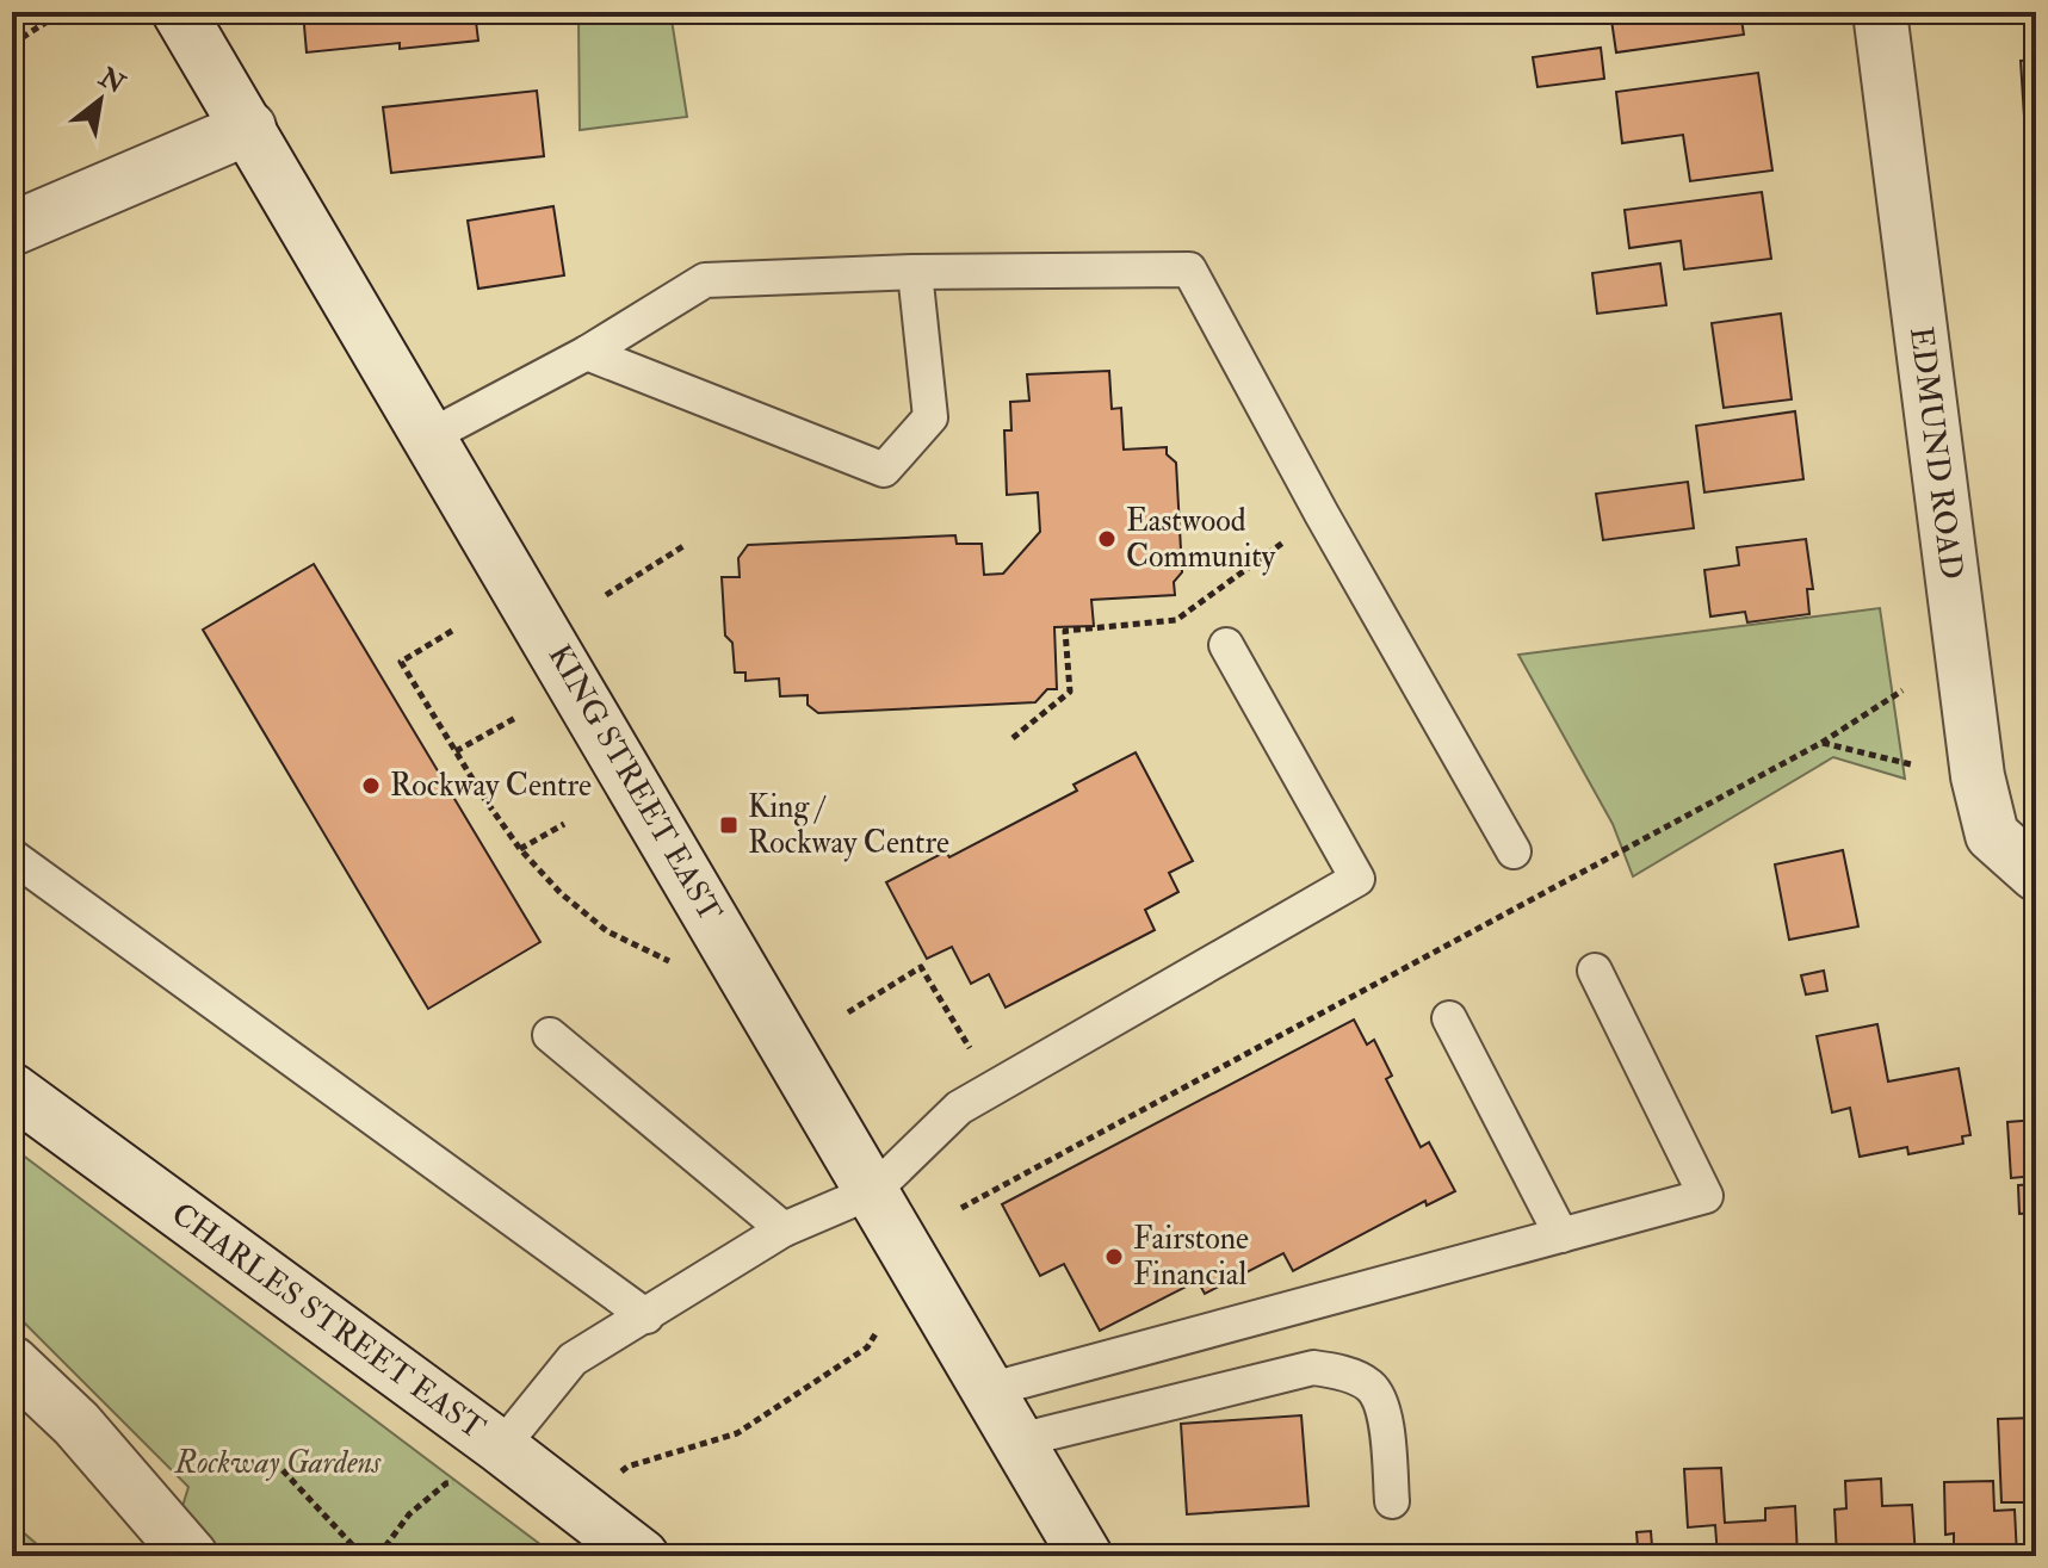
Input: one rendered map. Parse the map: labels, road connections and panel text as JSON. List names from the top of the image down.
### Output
{
  "streets": {
    "main road": ["EDMUND ROAD", "KING STREET EAST", "CHARLES STREET EAST"]
  },
  "parks": ["Rockway Gardens"],
  "places": {
    "other": ["Eastwood Community", "Rockway Centre", "Fairstone Financial"],
    "transit": ["King / Rockway Centre"]
  },
  "north": "top right"
}
